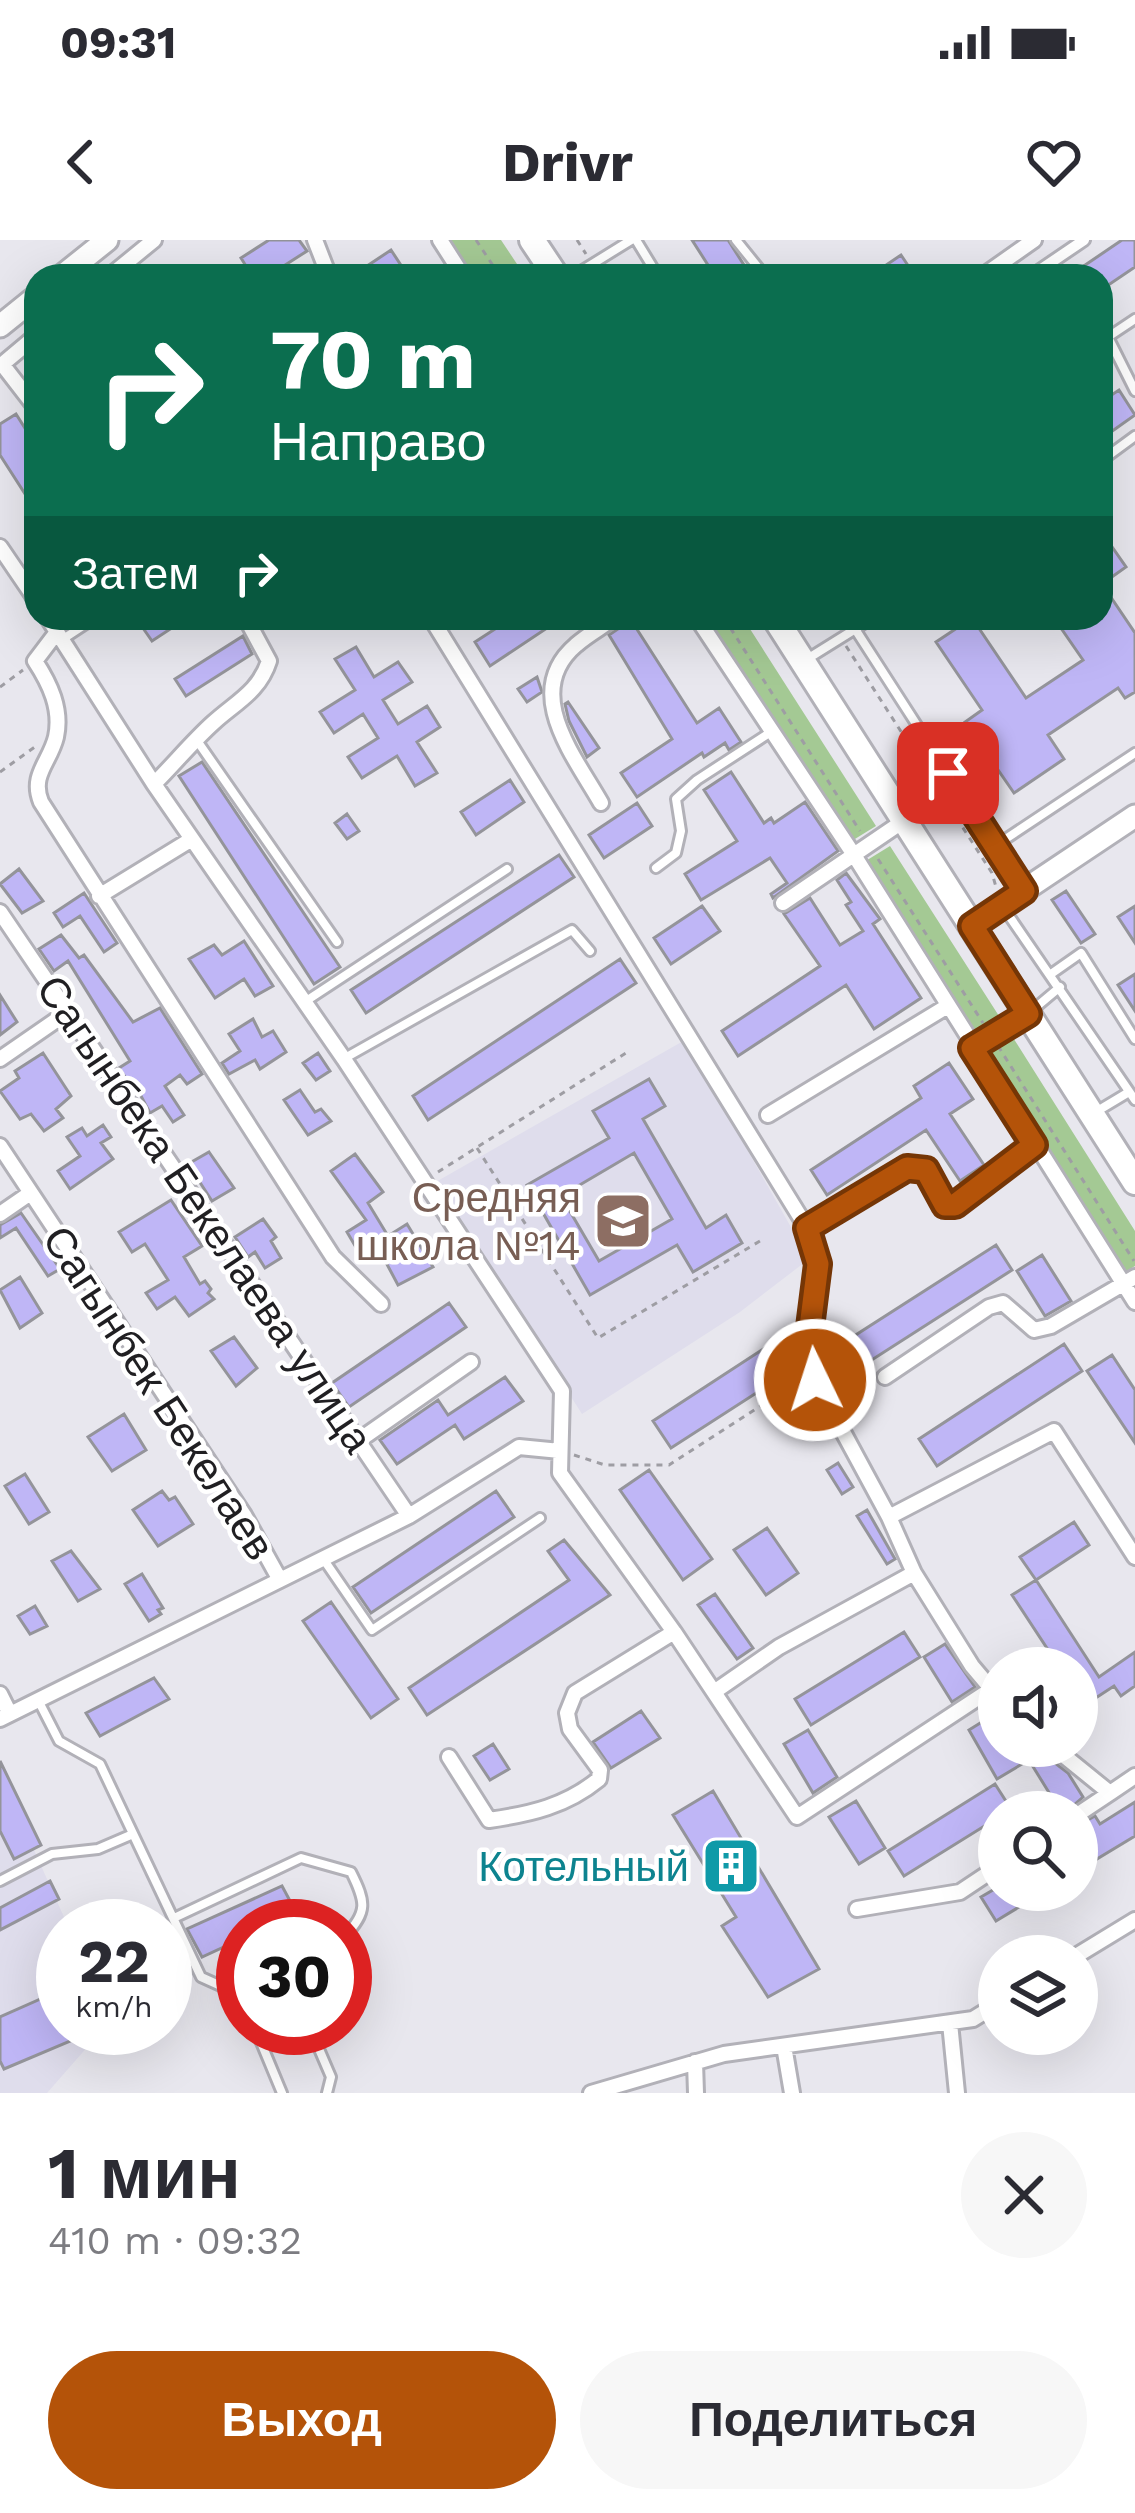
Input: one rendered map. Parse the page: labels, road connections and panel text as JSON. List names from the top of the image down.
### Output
{
  "streets": {
    "street": ["Сагынбека Бекелаева улица", "Сагынбек Бекелаев"]
  },
  "places": {
    "school or university": ["Средняя школа №14"],
    "building": ["Котельный"]
  },
  "page": {
    "status": "09:31",
    "header": "Drivr",
    "turn": ["70 m", "Направо"],
    "then": "Затем",
    "speed": "22 km/h",
    "limit": "30",
    "heading": ["1 мин", "410 m · 09:32"],
    "buttons": ["Выход", "Поделиться"]
  }
}
